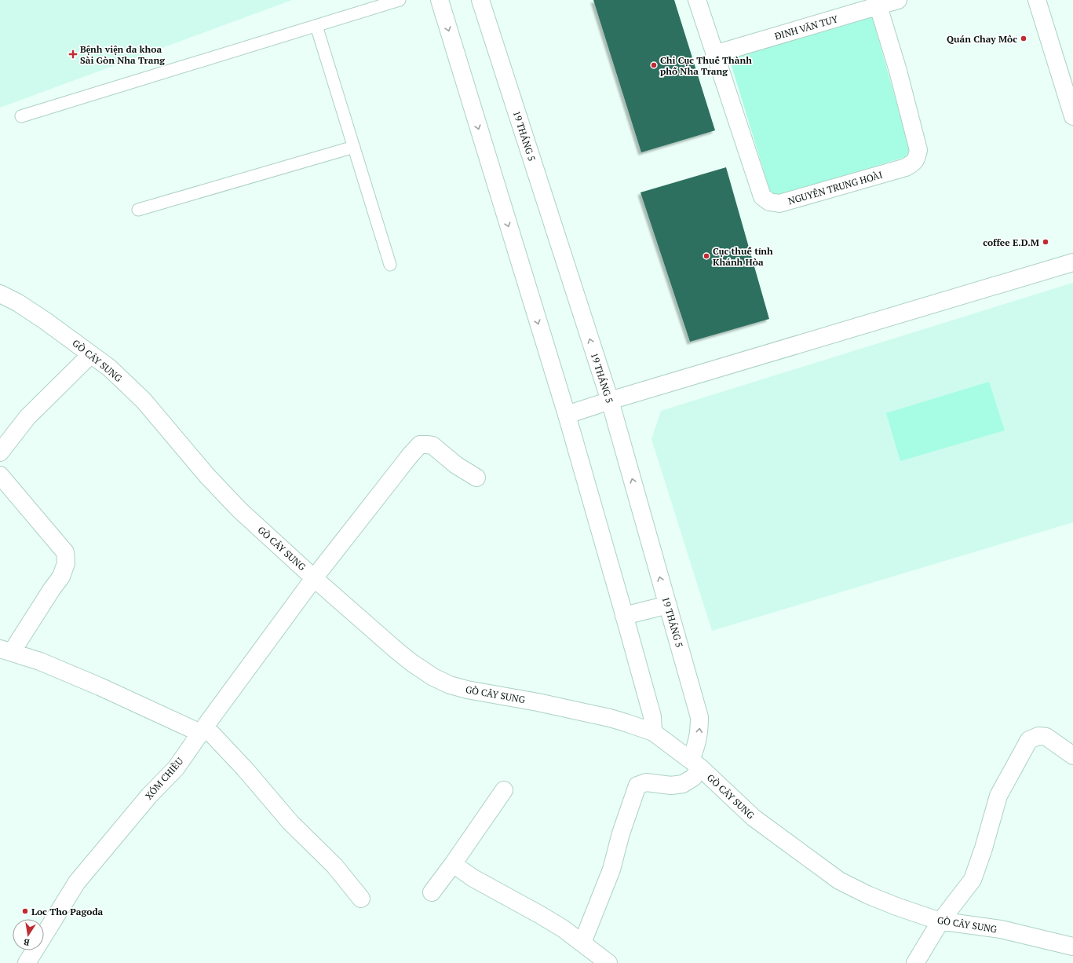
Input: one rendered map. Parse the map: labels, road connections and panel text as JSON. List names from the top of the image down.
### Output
{
  "streets": {
    "street": [
      "ĐINH VĂN TUY",
      "19 THÁNG 5",
      "NGUYỄN TRUNG HOÀI",
      "GÒ CÂY SUNG",
      "XÓM CHIỀU"
    ]
  },
  "crossings": [
    ["ĐINH VĂN TUY", "NGUYỄN TRUNG HOÀI"],
    ["19 THÁNG 5", "GÒ CÂY SUNG"],
    ["GÒ CÂY SUNG", "XÓM CHIỀU"]
  ],
  "places": {
    "other": [
      "Quán Chay Môc",
      "Chi Cục Thuế Thành phố Nha Trang",
      "coffee E.D.M",
      "Cục thuế tỉnh Khánh Hòa",
      "Loc Tho Pagoda"
    ],
    "health": ["Bệnh viện đa khoa Sài Gòn Nha Trang"]
  },
  "north": "bottom"
}
